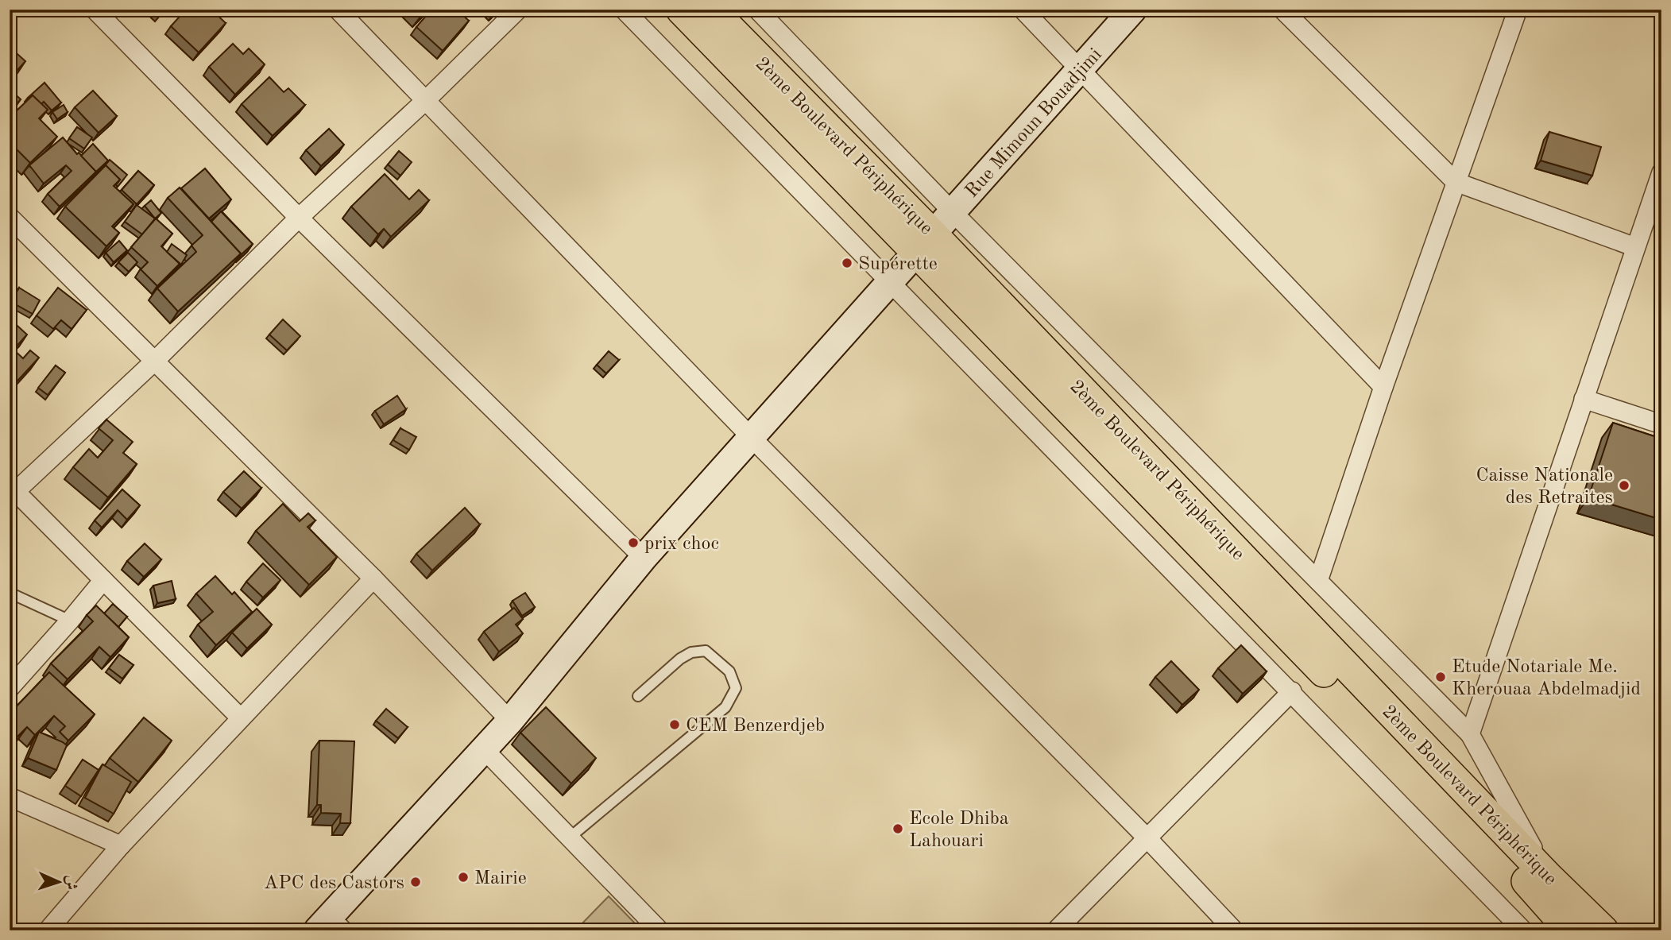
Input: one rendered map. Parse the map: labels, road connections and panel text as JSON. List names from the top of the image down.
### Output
{
  "streets": {
    "main road": ["2ème Boulevard Périphérique"],
    "street": ["Rue Mimoun Bouadjimi"]
  },
  "crossings": [
    ["Rue Mimoun Bouadjimi", "2ème Boulevard Périphérique"]
  ],
  "places": [
    "Supérette",
    "Caisse Nationale des Retraites",
    "prix choc",
    "Etude Notariale Me. Kherouaa Abdelmadjid",
    "CEM Benzerdjeb",
    "Ecole Dhiba Lahouari",
    "Mairie",
    "APC des Castors"
  ],
  "north": "right"
}
